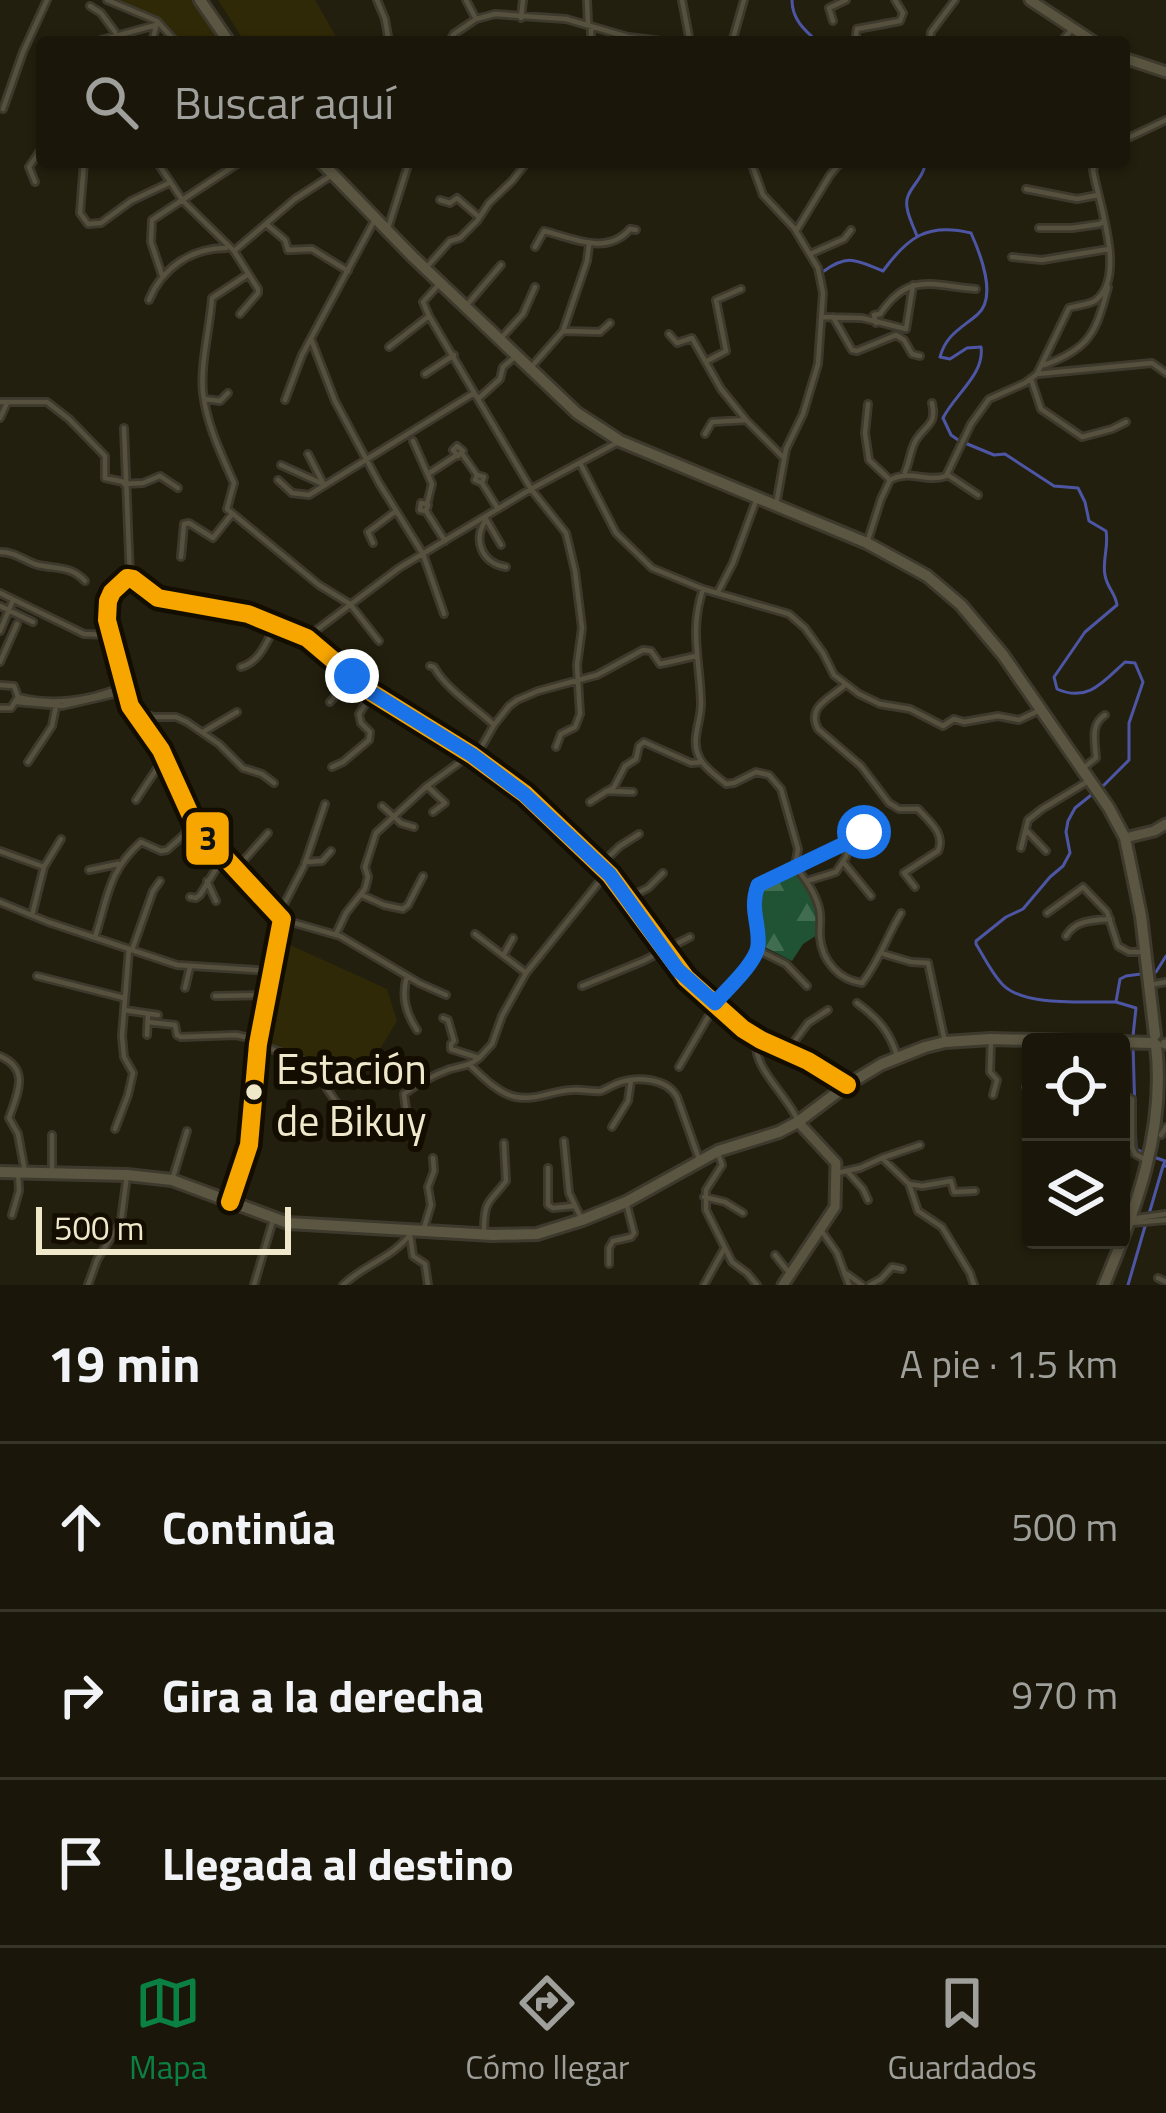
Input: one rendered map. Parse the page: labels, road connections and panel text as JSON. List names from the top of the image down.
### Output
{
  "places": ["Estación de Bikuy"],
  "lines": ["transit line 3"],
  "scale_bar": "500 m",
  "page": {
    "search": "Buscar aquí",
    "scale": "500 m",
    "heading": ["19 min", "A pie · 1.5 km"],
    "list": [
      ["Continúa", "500 m"],
      ["Gira a la derecha", "970 m"],
      "Llegada al destino"
    ],
    "nav": ["Mapa", "Cómo llegar", "Guardados"]
  }
}
